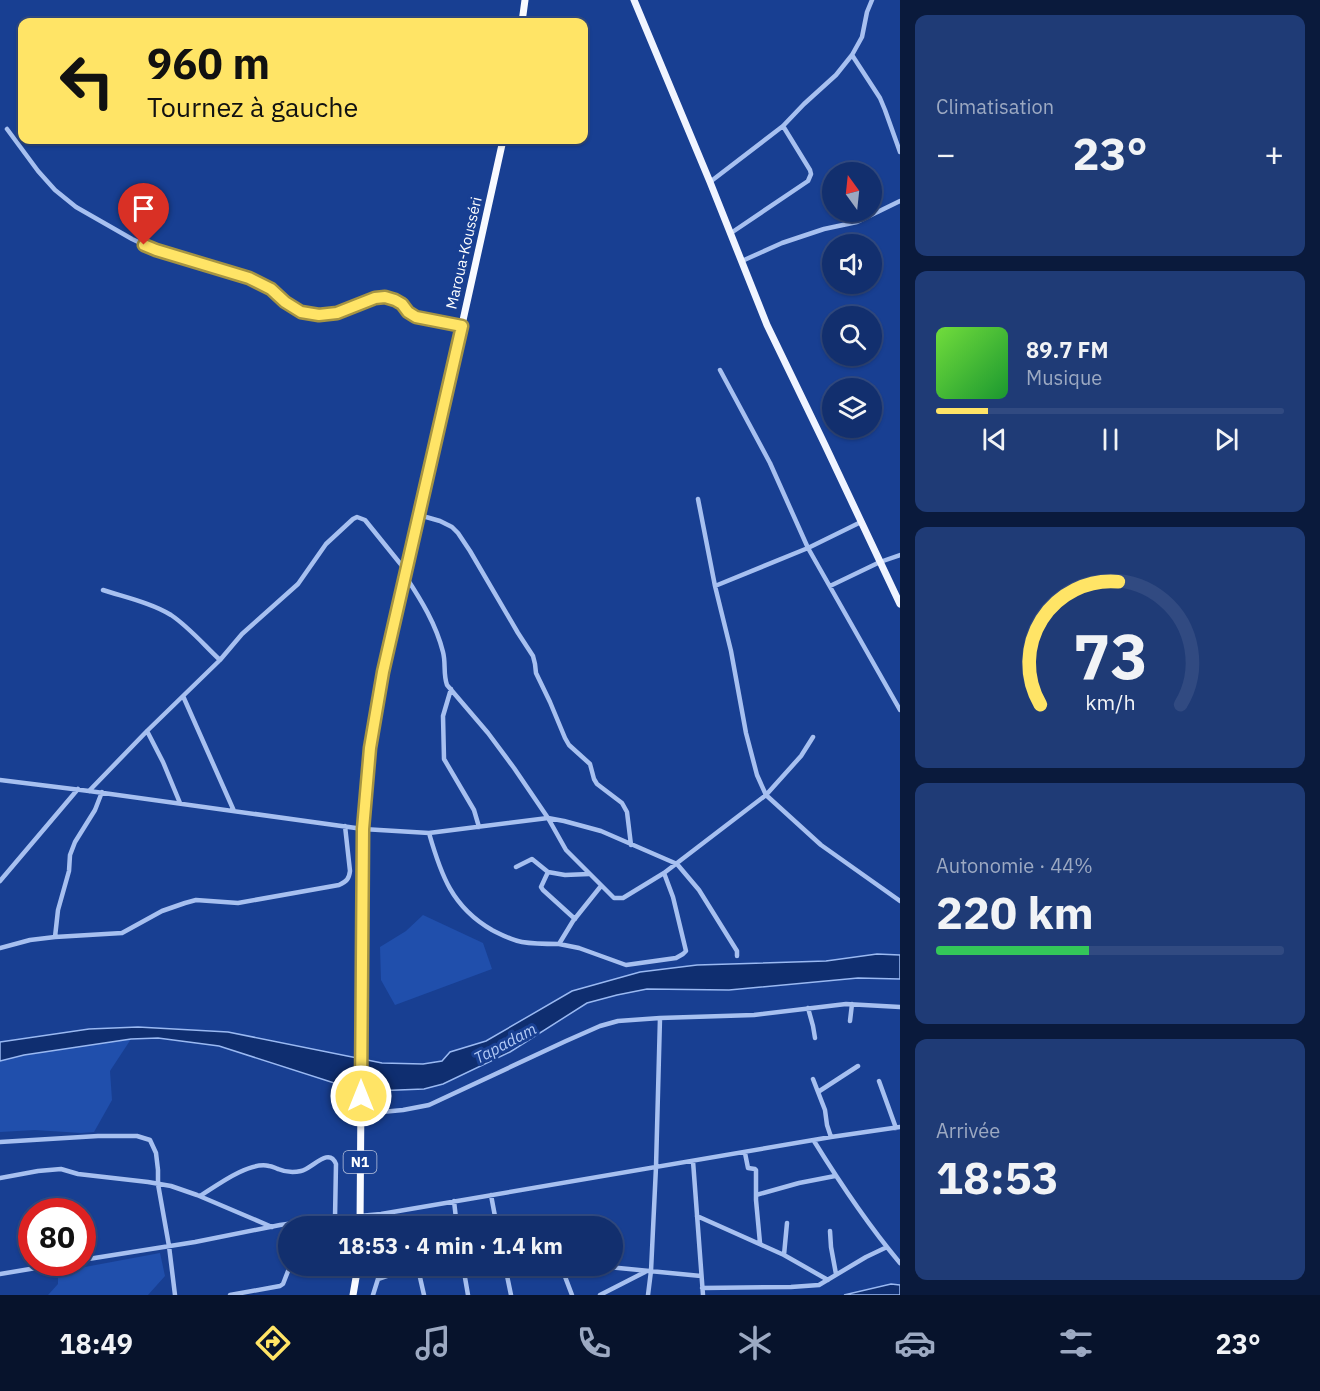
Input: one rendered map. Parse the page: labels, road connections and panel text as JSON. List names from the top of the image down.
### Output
{
  "streets": {
    "highway": ["Maroua-Kousséri", "N1"]
  },
  "water": ["Tapadam"],
  "north": "top",
  "page": {
    "tile": [
      "Climatisation",
      ["Autonomie · 44%", "220 km"],
      ["Arrivée", "18:53"]
    ],
    "turn": ["960 m", "Tournez à gauche"],
    "heat": ["−", "23°", "+"],
    "song": ["89.7 FM", "Musique"],
    "limit": "80",
    "trip": "18:53 · 4 min · 1.4 km",
    "tabs": ["18:49", "23°"],
    "gauge": ["73", "km/h"]
  }
}
